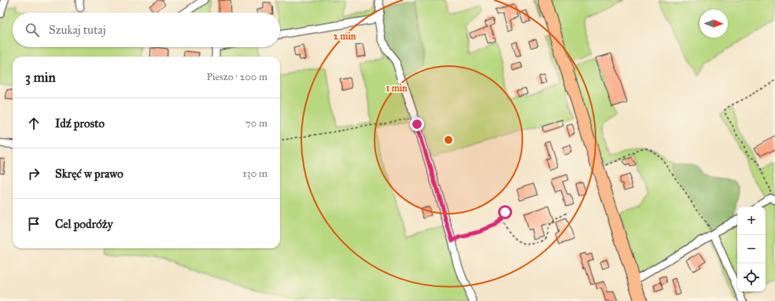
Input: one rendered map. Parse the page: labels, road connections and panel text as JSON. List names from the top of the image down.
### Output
{
  "north": "right",
  "page": {
    "search": "Szukaj tutaj",
    "heading": ["3 min", "Pieszo · 200 m"],
    "list": [
      ["Idź prosto", "70 m"],
      ["Skręć w prawo", "130 m"],
      "Cel podróży"
    ],
    "map_buttons": ["+", "−"]
  },
  "rings": ["2 min", "1 min"]
}
